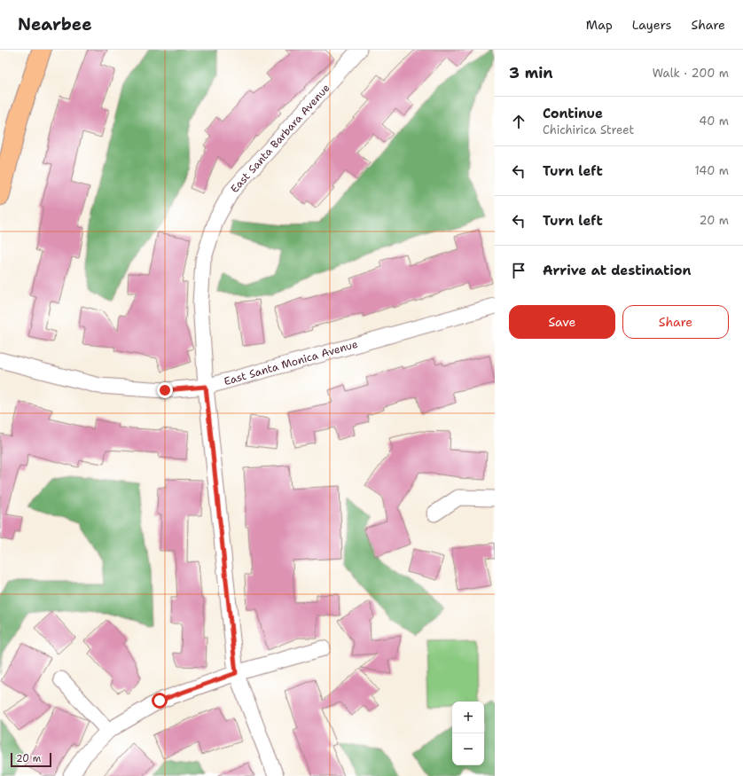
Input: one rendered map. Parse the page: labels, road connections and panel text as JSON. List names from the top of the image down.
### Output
{
  "streets": {
    "street": ["East Santa Barbara Avenue", "East Santa Monica Avenue"]
  },
  "crossings": [
    ["East Santa Barbara Avenue", "East Santa Monica Avenue"]
  ],
  "scale_bar": "20 m",
  "page": {
    "header": "Nearbee",
    "nav": ["Map", "Layers", "Share"],
    "heading": ["3 min", "Walk · 200 m"],
    "list": [
      ["Continue", "Chichirica Street", "40 m"],
      ["Turn left", "140 m"],
      ["Turn left", "20 m"],
      "Arrive at destination"
    ],
    "buttons": ["Save", "Share"],
    "map_buttons": ["+", "−"],
    "scale": "20 m"
  }
}
